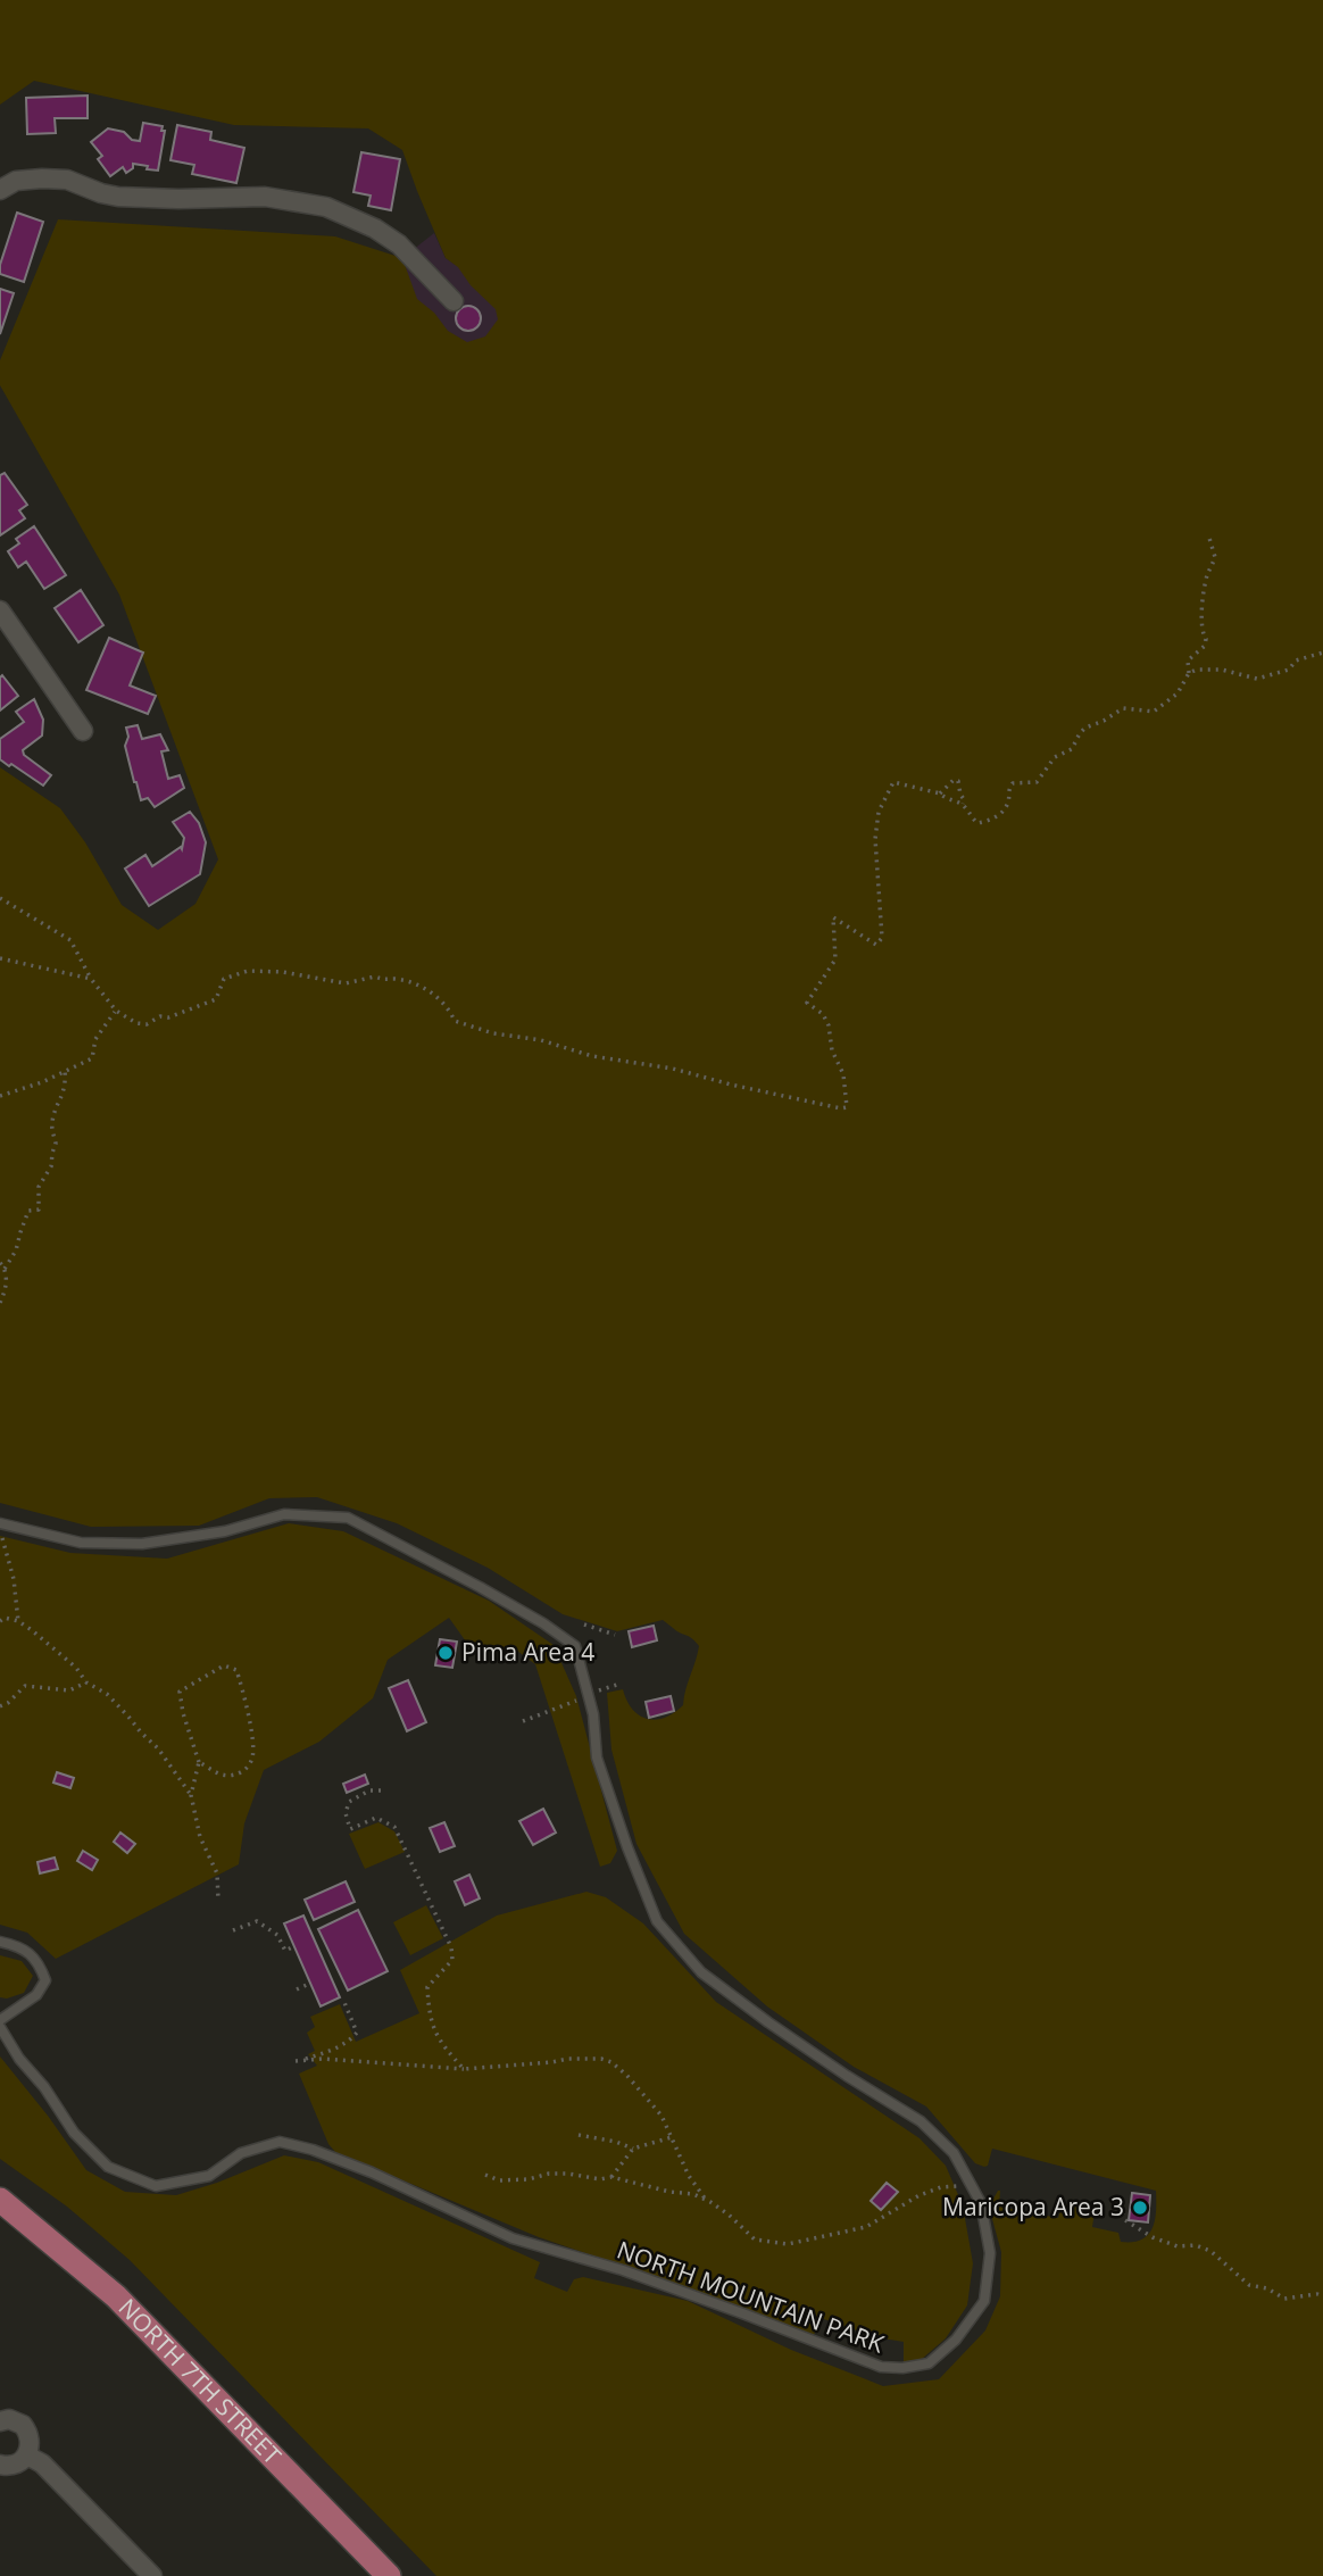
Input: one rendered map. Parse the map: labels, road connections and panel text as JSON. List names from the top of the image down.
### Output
{
  "streets": {
    "main road": ["NORTH 7TH STREET"],
    "lane": ["NORTH MOUNTAIN PARK"]
  },
  "places": ["Pima Area 4", "Maricopa Area 3"]
}
